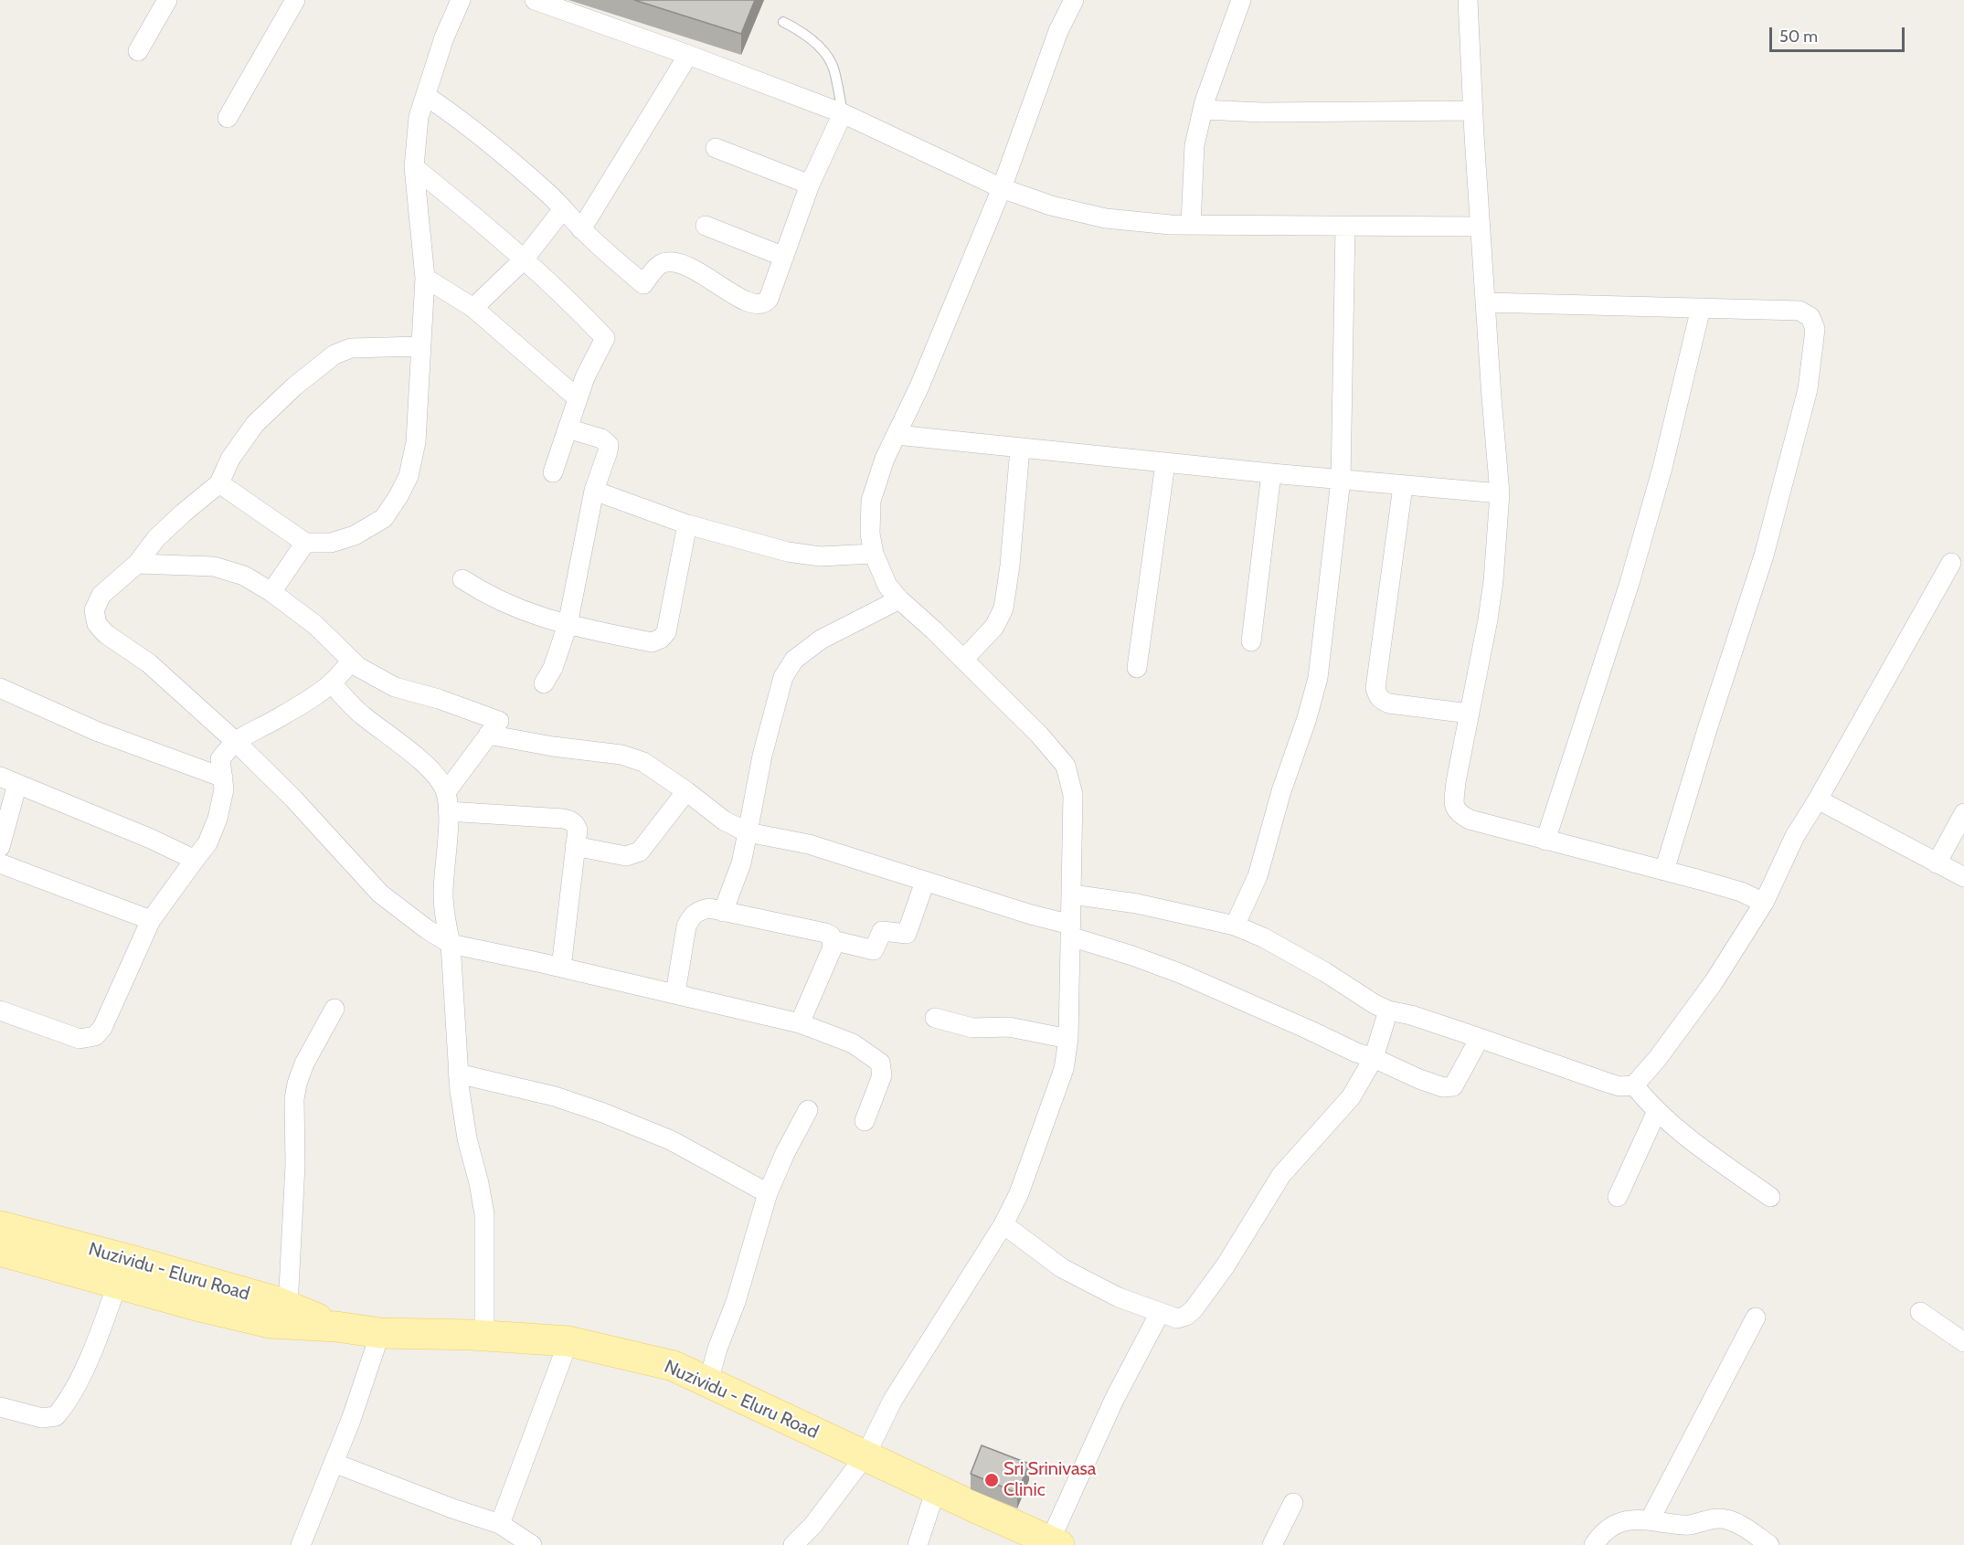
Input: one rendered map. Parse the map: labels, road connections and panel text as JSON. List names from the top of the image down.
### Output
{
  "streets": {
    "main road": ["Nuzividu - Eluru Road"]
  },
  "places": ["Sri Srinivasa Clinic"],
  "scale_bar": "50 m"
}
